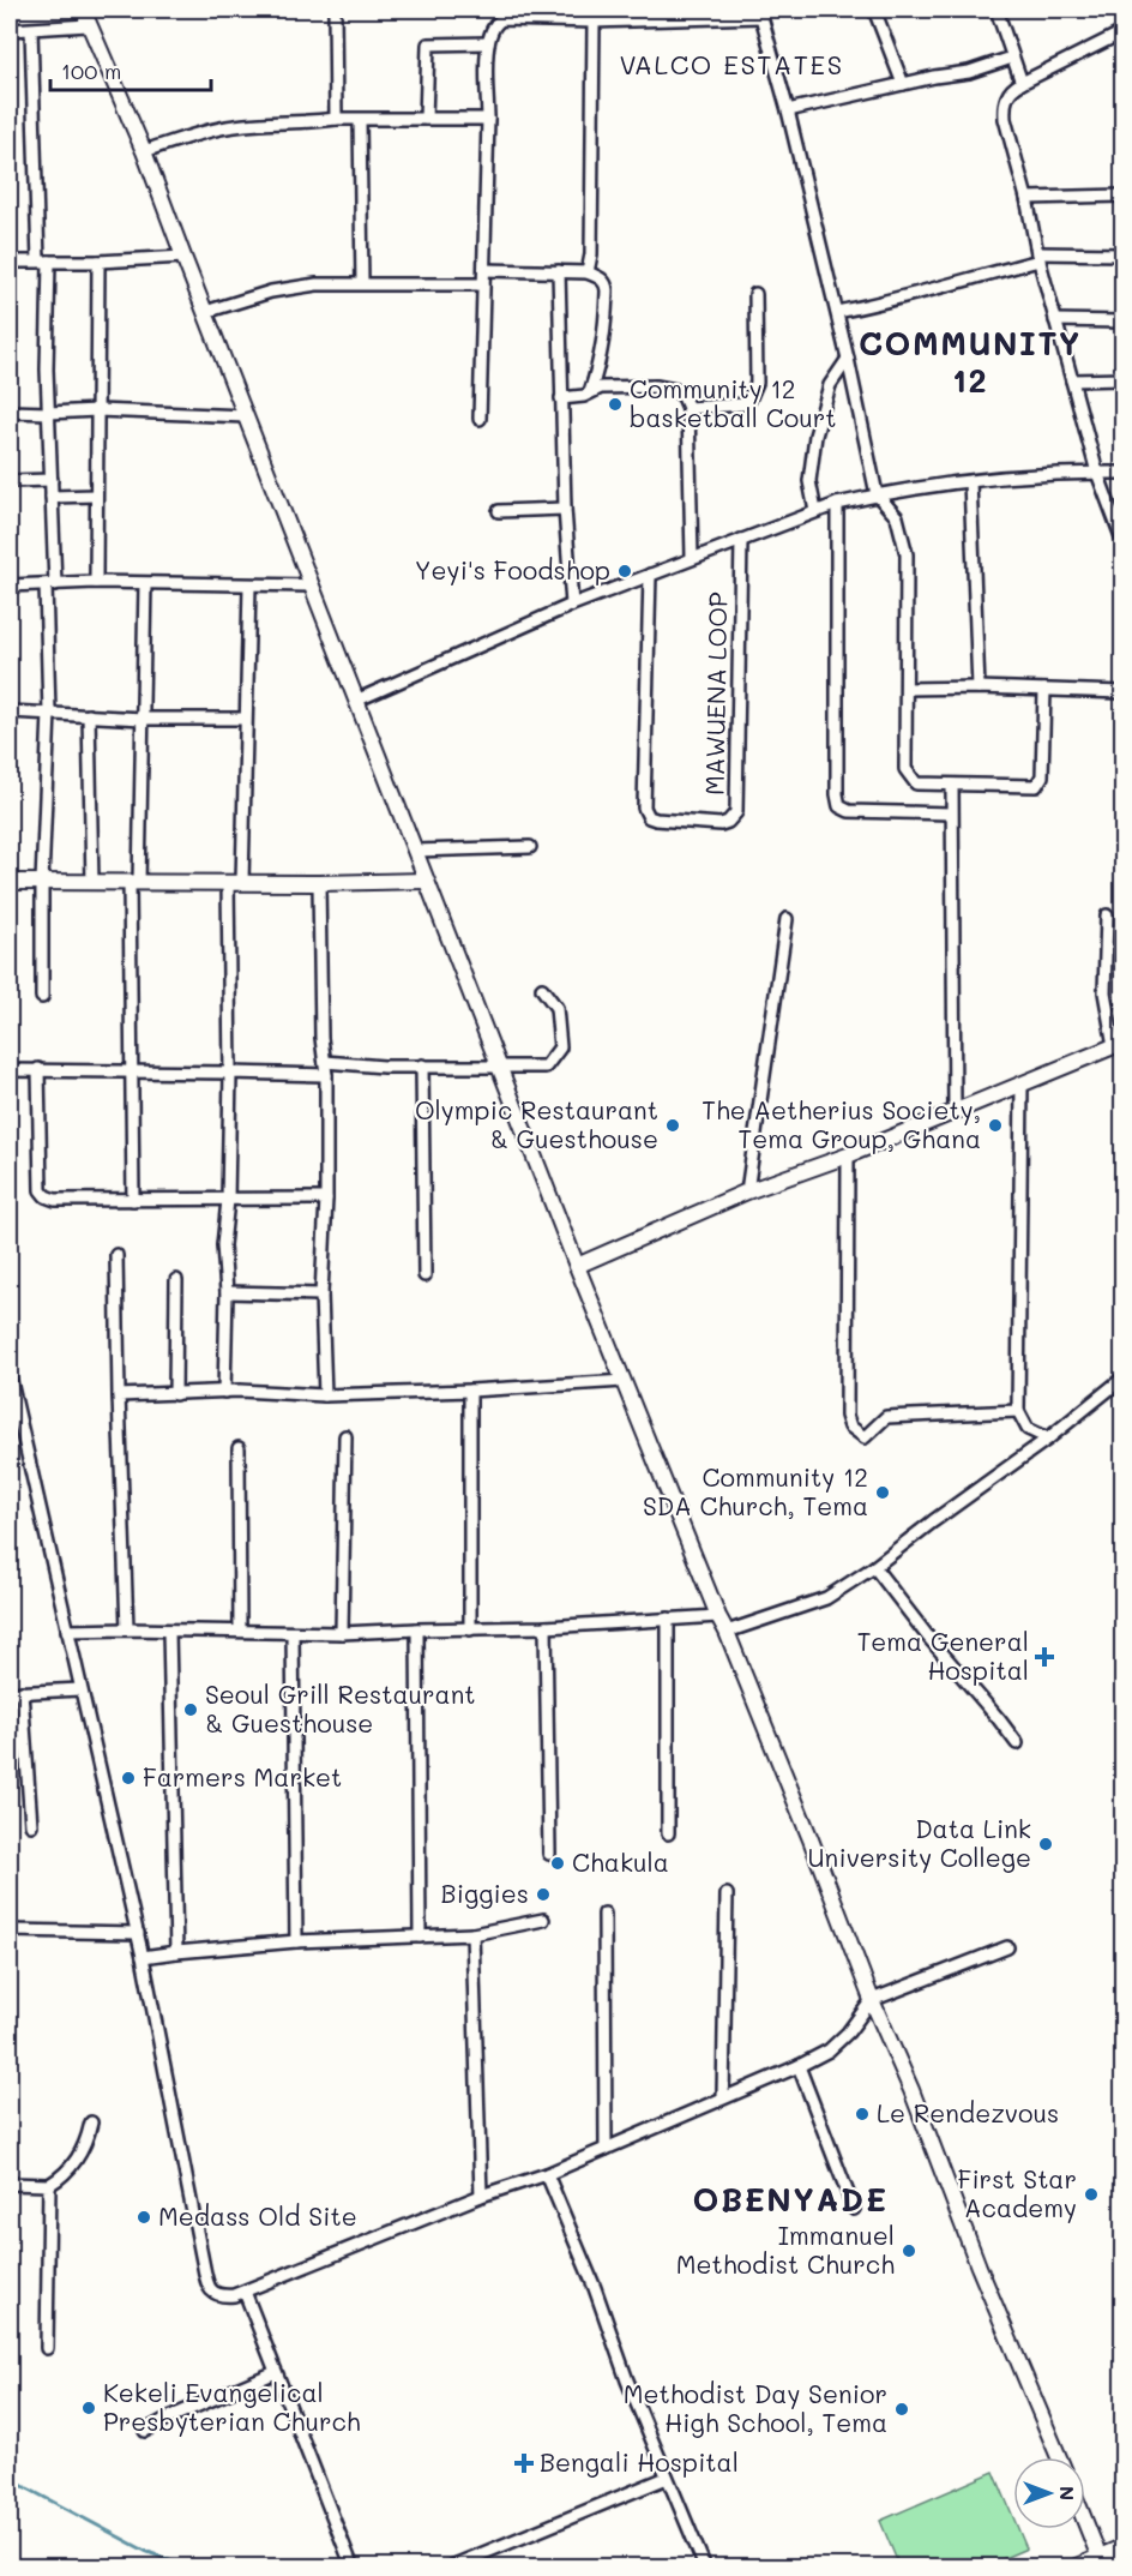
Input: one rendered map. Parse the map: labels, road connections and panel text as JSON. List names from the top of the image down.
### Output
{
  "streets": {
    "street": ["MAWUENA LOOP"]
  },
  "districts": ["VALCO ESTATES", "COMMUNITY 12", "OBENYADE"],
  "places": {
    "other": [
      "Community 12 basketball Court",
      "Yeyi's Foodshop",
      "Olympic Restaurant & Guesthouse",
      "The Aetherius Society, Tema Group, Ghana",
      "Community 12 SDA Church, Tema",
      "Seoul Grill Restaurant & Guesthouse",
      "Farmers Market",
      "Data Link University College",
      "Chakula",
      "Biggies",
      "Le Rendezvous",
      "First Star Academy",
      "Medass Old Site",
      "Immanuel Methodist Church",
      "Kekeli Evangelical Presbyterian Church",
      "Methodist Day Senior High School, Tema"
    ],
    "health": ["Tema General Hospital", "Bengali Hospital"]
  },
  "scale_bar": "100 m",
  "north": "right"
}
